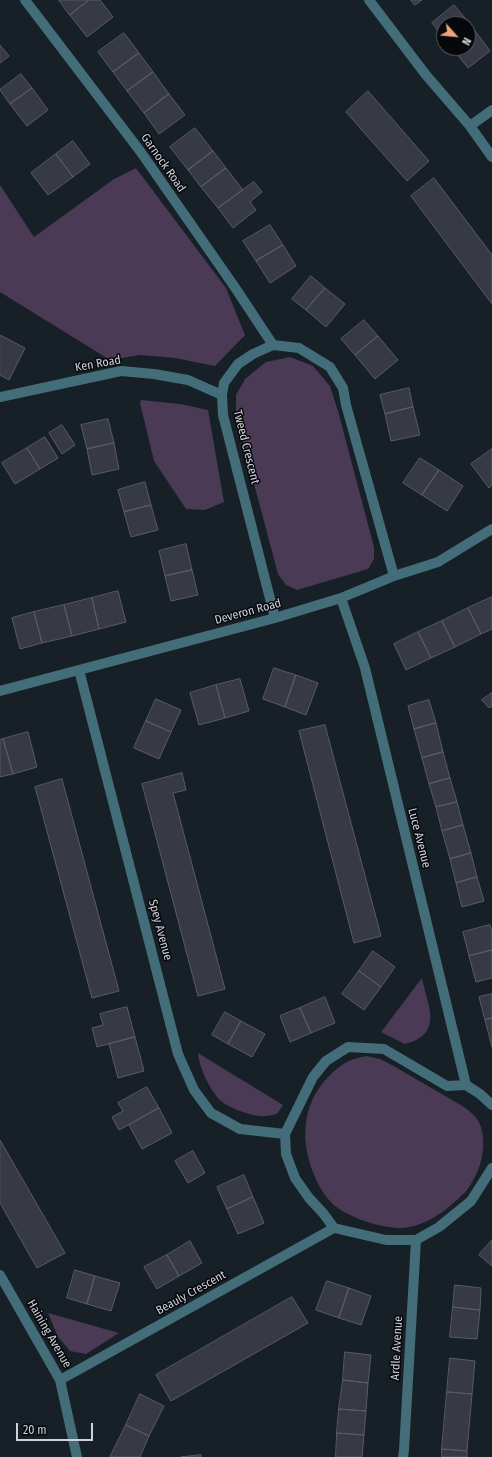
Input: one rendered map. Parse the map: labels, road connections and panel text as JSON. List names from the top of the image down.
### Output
{
  "streets": {
    "street": [
      "Garnock Road",
      "Ken Road",
      "Tweed Crescent",
      "Deveron Road",
      "Luce Avenue",
      "Spey Avenue",
      "Beauly Crescent",
      "Haining Avenue",
      "Ardle Avenue"
    ]
  },
  "crossings": [
    ["Garnock Road", "Tweed Crescent"],
    ["Ken Road", "Tweed Crescent"],
    ["Tweed Crescent", "Deveron Road"],
    ["Deveron Road", "Luce Avenue"],
    ["Deveron Road", "Spey Avenue"],
    ["Beauly Crescent", "Haining Avenue"]
  ],
  "scale_bar": "20 m",
  "north": "bottom right"
}
